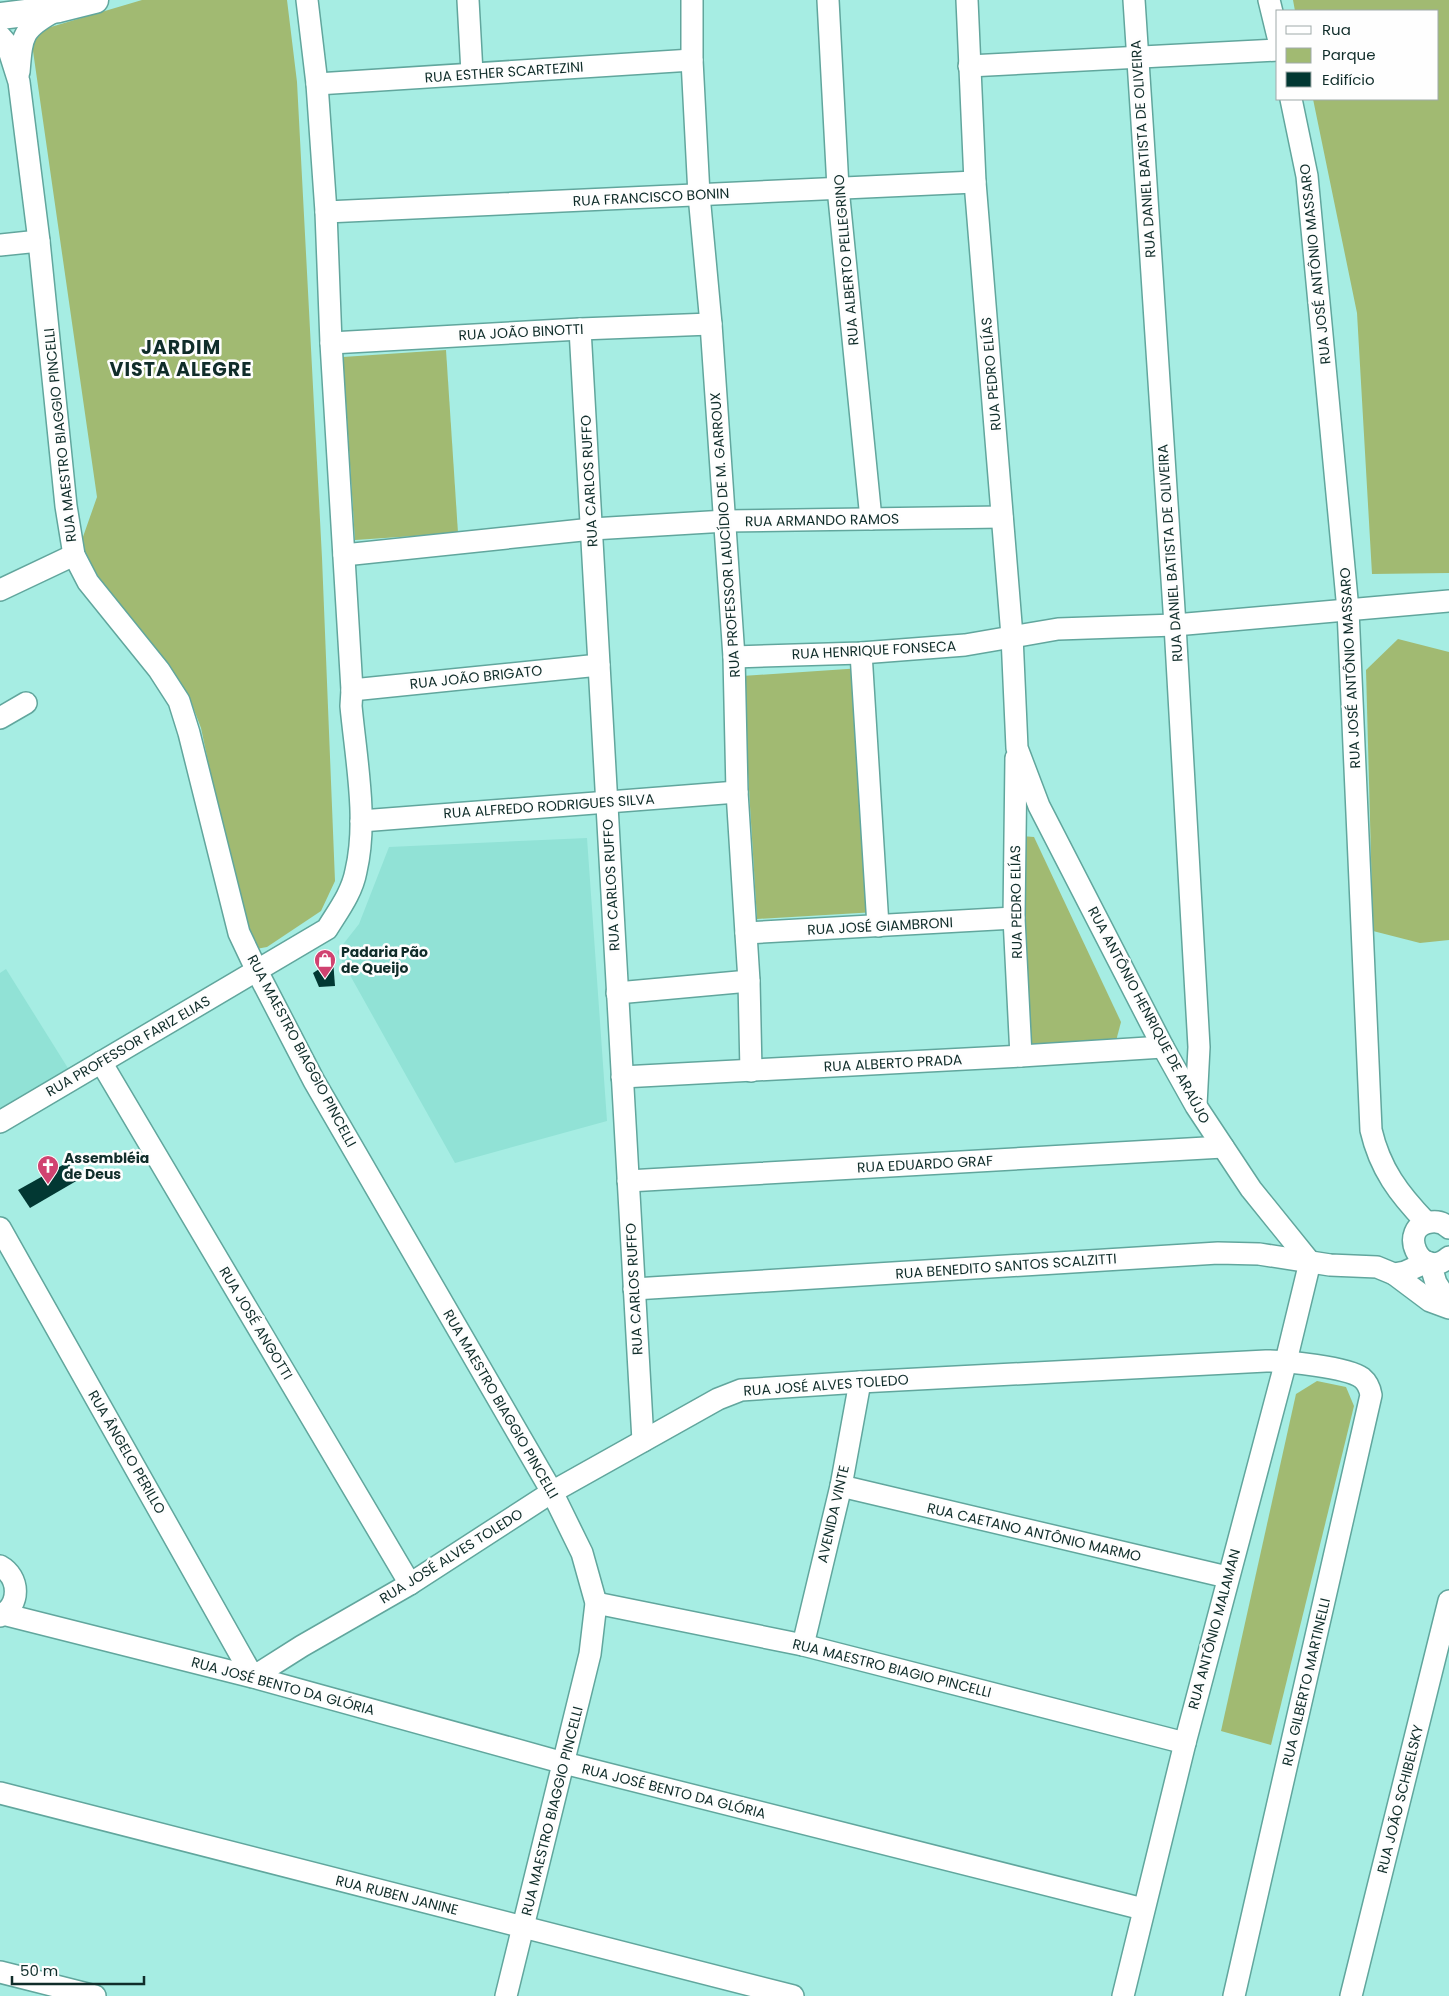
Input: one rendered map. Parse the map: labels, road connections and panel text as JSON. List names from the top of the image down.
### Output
{
  "streets": {
    "street": [
      "RUA ESTHER SCARTEZINI",
      "RUA DANIEL BATISTA DE OLIVEIRA",
      "RUA FRANCISCO BONIN",
      "RUA ALBERTO PELLEGRINO",
      "RUA JOSÉ ANTÔNIO MASSARO",
      "RUA JOÃO BINOTTI",
      "RUA PEDRO ELÍAS",
      "RUA MAESTRO BIAGGIO PINCELLI",
      "RUA CARLOS RUFFO",
      "RUA ARMANDO RAMOS",
      "RUA PROFESSOR LAUCÍDIO DE M. GARROUX",
      "RUA HENRIQUE FONSECA",
      "RUA JOÃO BRIGATO",
      "RUA ALFREDO RODRIGUES SILVA",
      "RUA JOSÉ GIAMBRONI",
      "RUA ANTÔNIO HENRIQUE DE ARAÚJO",
      "RUA PROFESSOR FARIZ ELIAS",
      "RUA ALBERTO PRADA",
      "RUA EDUARDO GRAF",
      "RUA BENEDITO SANTOS SCALZITTI",
      "RUA JOSÉ ANGOTTI",
      "RUA JOSÉ ALVES TOLEDO",
      "RUA ÂNGELO PERILLO",
      "AVENIDA VINTE",
      "RUA CAETANO ANTÔNIO MARMO",
      "RUA ANTÔNIO MALAMAN",
      "RUA MAESTRO BIAGIO PINCELLI",
      "RUA GILBERTO MARTINELLI",
      "RUA JOSÉ BENTO DA GLÓRIA",
      "RUA JOÃO SCHIBELSKY",
      "RUA RUBEN JANINE"
    ]
  },
  "crossings": [
    ["RUA ESTHER SCARTEZINI", "RUA PROFESSOR LAUCÍDIO DE M. GARROUX"],
    ["RUA ESTHER SCARTEZINI", "RUA PROFESSOR FARIZ ELIAS"],
    ["RUA DANIEL BATISTA DE OLIVEIRA", "RUA HENRIQUE FONSECA"],
    ["RUA DANIEL BATISTA DE OLIVEIRA", "RUA ANTÔNIO HENRIQUE DE ARAÚJO"],
    ["RUA FRANCISCO BONIN", "RUA ALBERTO PELLEGRINO"],
    ["RUA FRANCISCO BONIN", "RUA PEDRO ELÍAS"],
    ["RUA FRANCISCO BONIN", "RUA PROFESSOR LAUCÍDIO DE M. GARROUX"],
    ["RUA FRANCISCO BONIN", "RUA PROFESSOR FARIZ ELIAS"],
    ["RUA ALBERTO PELLEGRINO", "RUA ARMANDO RAMOS"],
    ["RUA JOSÉ ANTÔNIO MASSARO", "RUA HENRIQUE FONSECA"],
    ["RUA JOÃO BINOTTI", "RUA CARLOS RUFFO"],
    ["RUA JOÃO BINOTTI", "RUA PROFESSOR LAUCÍDIO DE M. GARROUX"],
    ["RUA JOÃO BINOTTI", "RUA PROFESSOR FARIZ ELIAS"],
    ["RUA PEDRO ELÍAS", "RUA ARMANDO RAMOS"],
    ["RUA PEDRO ELÍAS", "RUA HENRIQUE FONSECA"],
    ["RUA PEDRO ELÍAS", "RUA JOSÉ GIAMBRONI"],
    ["RUA PEDRO ELÍAS", "RUA ANTÔNIO HENRIQUE DE ARAÚJO"],
    ["RUA PEDRO ELÍAS", "RUA ALBERTO PRADA"],
    ["RUA MAESTRO BIAGGIO PINCELLI", "RUA PROFESSOR FARIZ ELIAS"],
    ["RUA MAESTRO BIAGGIO PINCELLI", "RUA JOSÉ ALVES TOLEDO"],
    ["RUA MAESTRO BIAGGIO PINCELLI", "RUA MAESTRO BIAGIO PINCELLI"],
    ["RUA MAESTRO BIAGGIO PINCELLI", "RUA JOSÉ BENTO DA GLÓRIA"],
    ["RUA MAESTRO BIAGGIO PINCELLI", "RUA RUBEN JANINE"],
    ["RUA CARLOS RUFFO", "RUA ARMANDO RAMOS"],
    ["RUA CARLOS RUFFO", "RUA JOÃO BRIGATO"],
    ["RUA CARLOS RUFFO", "RUA ALFREDO RODRIGUES SILVA"],
    ["RUA CARLOS RUFFO", "RUA ALBERTO PRADA"],
    ["RUA CARLOS RUFFO", "RUA EDUARDO GRAF"],
    ["RUA CARLOS RUFFO", "RUA BENEDITO SANTOS SCALZITTI"],
    ["RUA CARLOS RUFFO", "RUA JOSÉ ALVES TOLEDO"],
    ["RUA ARMANDO RAMOS", "RUA PROFESSOR LAUCÍDIO DE M. GARROUX"],
    ["RUA ARMANDO RAMOS", "RUA PROFESSOR FARIZ ELIAS"],
    ["RUA PROFESSOR LAUCÍDIO DE M. GARROUX", "RUA HENRIQUE FONSECA"],
    ["RUA PROFESSOR LAUCÍDIO DE M. GARROUX", "RUA ALFREDO RODRIGUES SILVA"],
    ["RUA PROFESSOR LAUCÍDIO DE M. GARROUX", "RUA JOSÉ GIAMBRONI"],
    ["RUA PROFESSOR LAUCÍDIO DE M. GARROUX", "RUA ALBERTO PRADA"],
    ["RUA JOÃO BRIGATO", "RUA PROFESSOR FARIZ ELIAS"],
    ["RUA ALFREDO RODRIGUES SILVA", "RUA PROFESSOR FARIZ ELIAS"],
    ["RUA ANTÔNIO HENRIQUE DE ARAÚJO", "RUA ALBERTO PRADA"],
    ["RUA ANTÔNIO HENRIQUE DE ARAÚJO", "RUA EDUARDO GRAF"],
    ["RUA ANTÔNIO HENRIQUE DE ARAÚJO", "RUA BENEDITO SANTOS SCALZITTI"],
    ["RUA ANTÔNIO HENRIQUE DE ARAÚJO", "RUA ANTÔNIO MALAMAN"],
    ["RUA PROFESSOR FARIZ ELIAS", "RUA JOSÉ ANGOTTI"],
    ["RUA BENEDITO SANTOS SCALZITTI", "RUA ANTÔNIO MALAMAN"],
    ["RUA JOSÉ ANGOTTI", "RUA JOSÉ ALVES TOLEDO"],
    ["RUA JOSÉ ALVES TOLEDO", "RUA ÂNGELO PERILLO"],
    ["RUA JOSÉ ALVES TOLEDO", "AVENIDA VINTE"],
    ["RUA JOSÉ ALVES TOLEDO", "RUA ANTÔNIO MALAMAN"],
    ["RUA JOSÉ ALVES TOLEDO", "RUA GILBERTO MARTINELLI"],
    ["RUA JOSÉ ALVES TOLEDO", "RUA JOSÉ BENTO DA GLÓRIA"],
    ["RUA ÂNGELO PERILLO", "RUA JOSÉ BENTO DA GLÓRIA"],
    ["AVENIDA VINTE", "RUA CAETANO ANTÔNIO MARMO"],
    ["AVENIDA VINTE", "RUA MAESTRO BIAGIO PINCELLI"],
    ["RUA CAETANO ANTÔNIO MARMO", "RUA ANTÔNIO MALAMAN"],
    ["RUA ANTÔNIO MALAMAN", "RUA MAESTRO BIAGIO PINCELLI"],
    ["RUA ANTÔNIO MALAMAN", "RUA JOSÉ BENTO DA GLÓRIA"]
  ],
  "districts": ["JARDIM VISTA ALEGRE"],
  "places": {
    "shop": ["Padaria Pão de Queijo"],
    "church": ["Assembléia de Deus"]
  },
  "legend": ["Rua", "Parque", "Edifício"],
  "scale_bar": "50 m"
}
